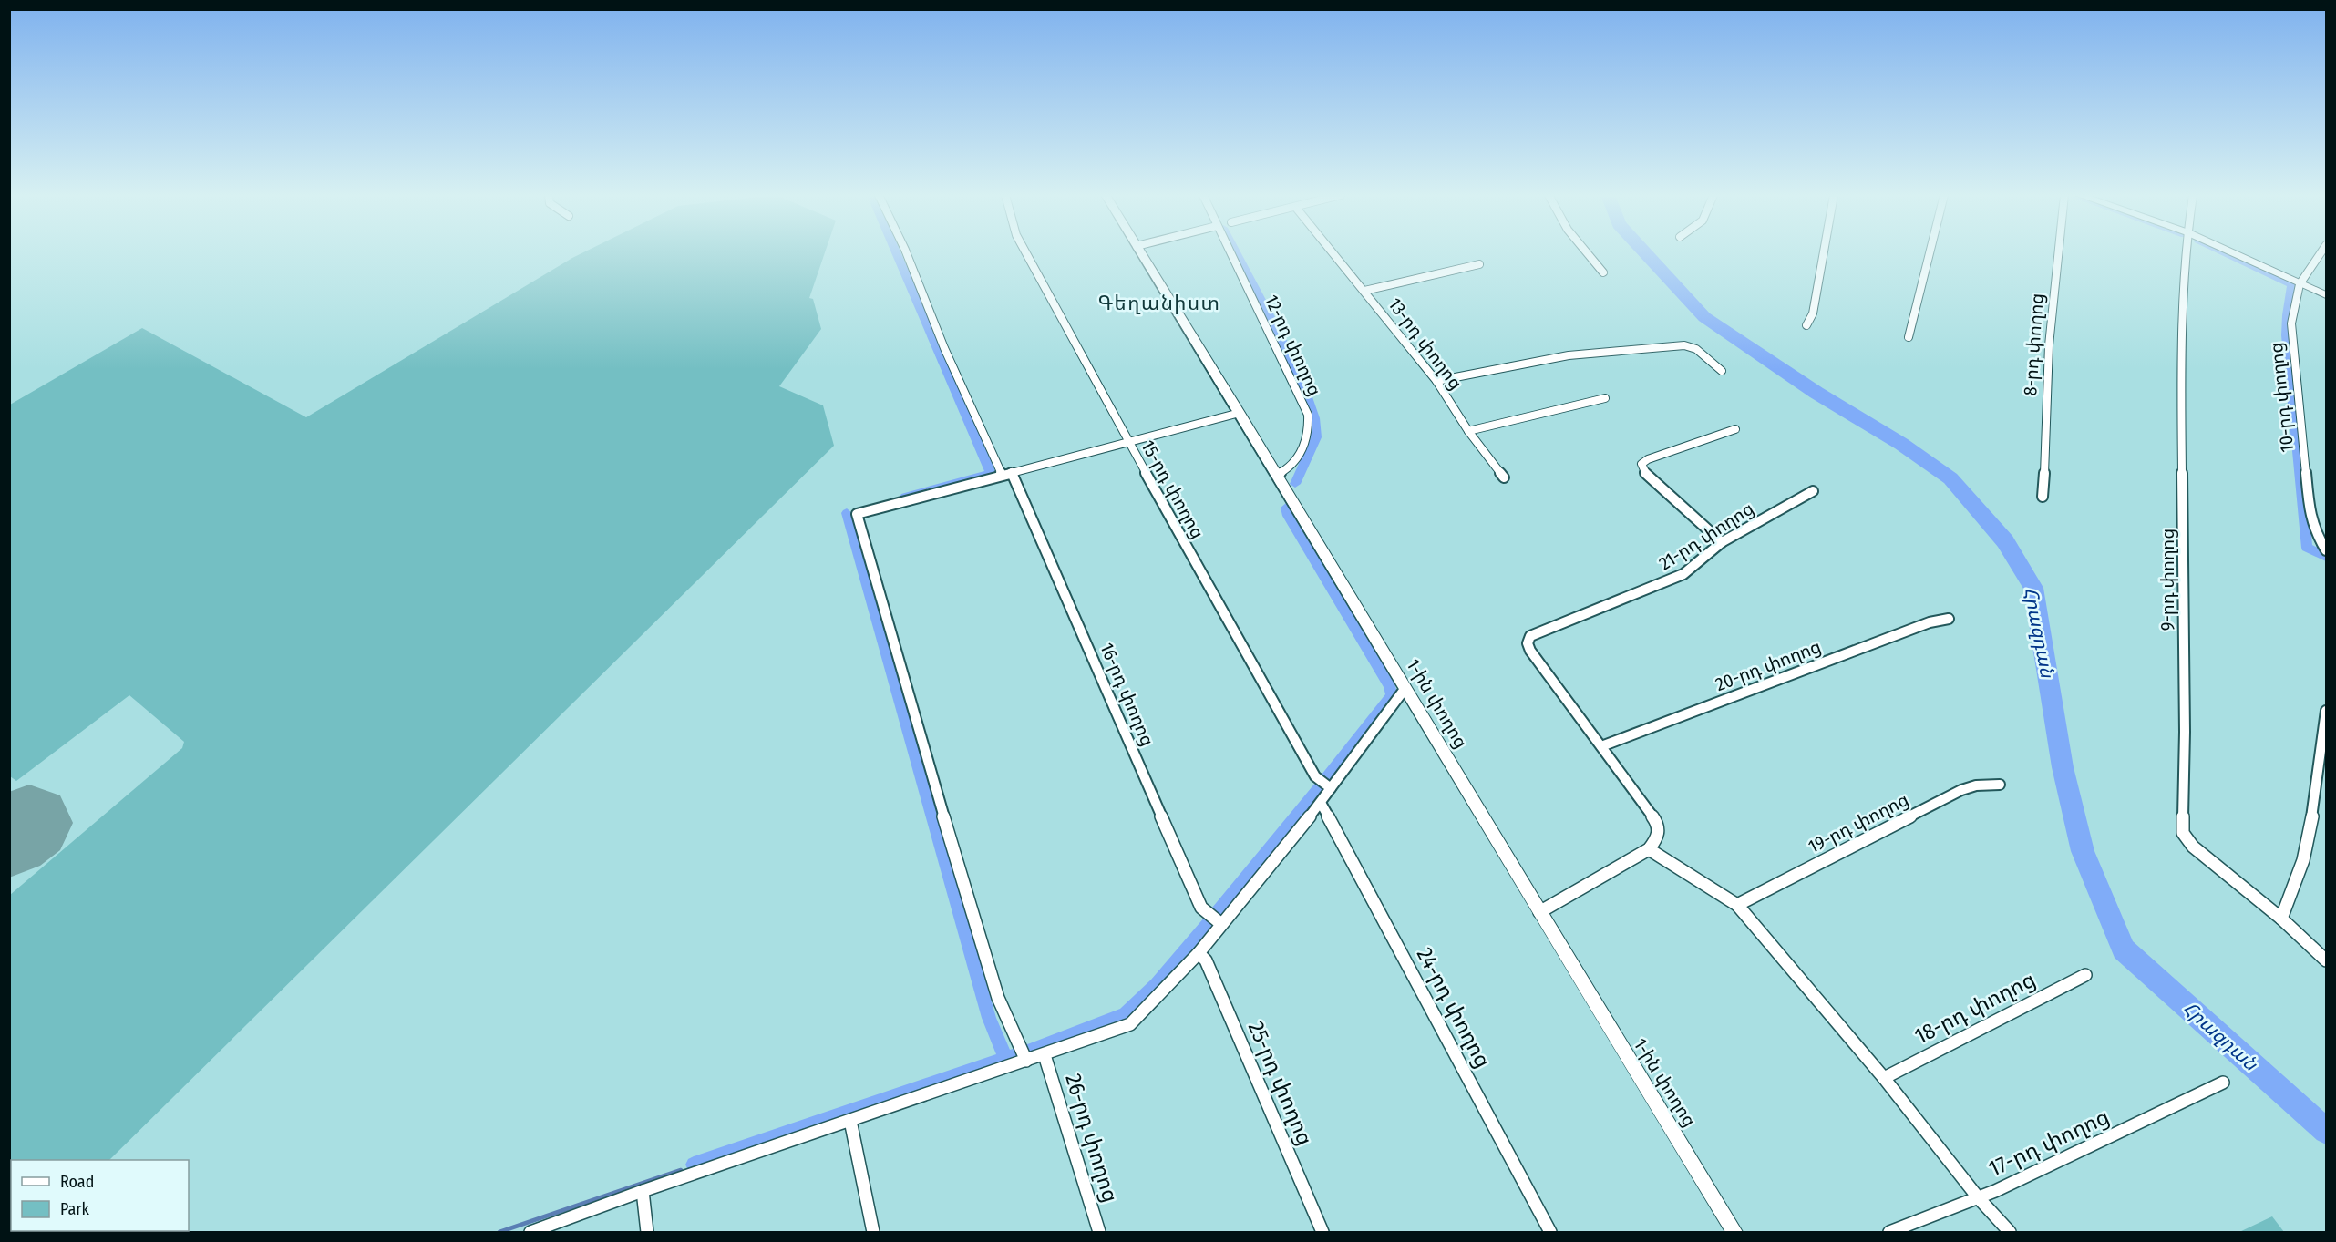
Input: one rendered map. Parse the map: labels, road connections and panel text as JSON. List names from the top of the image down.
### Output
{
  "streets": {
    "main road": ["1-ին փողոց"],
    "street": [
      "13-րդ փողոց",
      "8-րդ փողոց",
      "12-րդ փողոց",
      "10-րդ փողոց",
      "15-րդ փողոց",
      "21-րդ փողոց",
      "9-րդ փողոց",
      "20-րդ փողոց",
      "16-րդ փողոց",
      "19-րդ փողոց",
      "24-րդ փողոց",
      "18-րդ փողոց",
      "25-րդ փողոց",
      "26-րդ փողոց",
      "17-րդ փողոց"
    ]
  },
  "crossings": [
    ["12-րդ փողոց", "1-ին փողոց"],
    ["21-րդ փողոց", "20-րդ փողոց"]
  ],
  "districts": ["Գեղանիստ"],
  "water": ["Հրազդան"],
  "legend": ["Road", "Park"]
}
